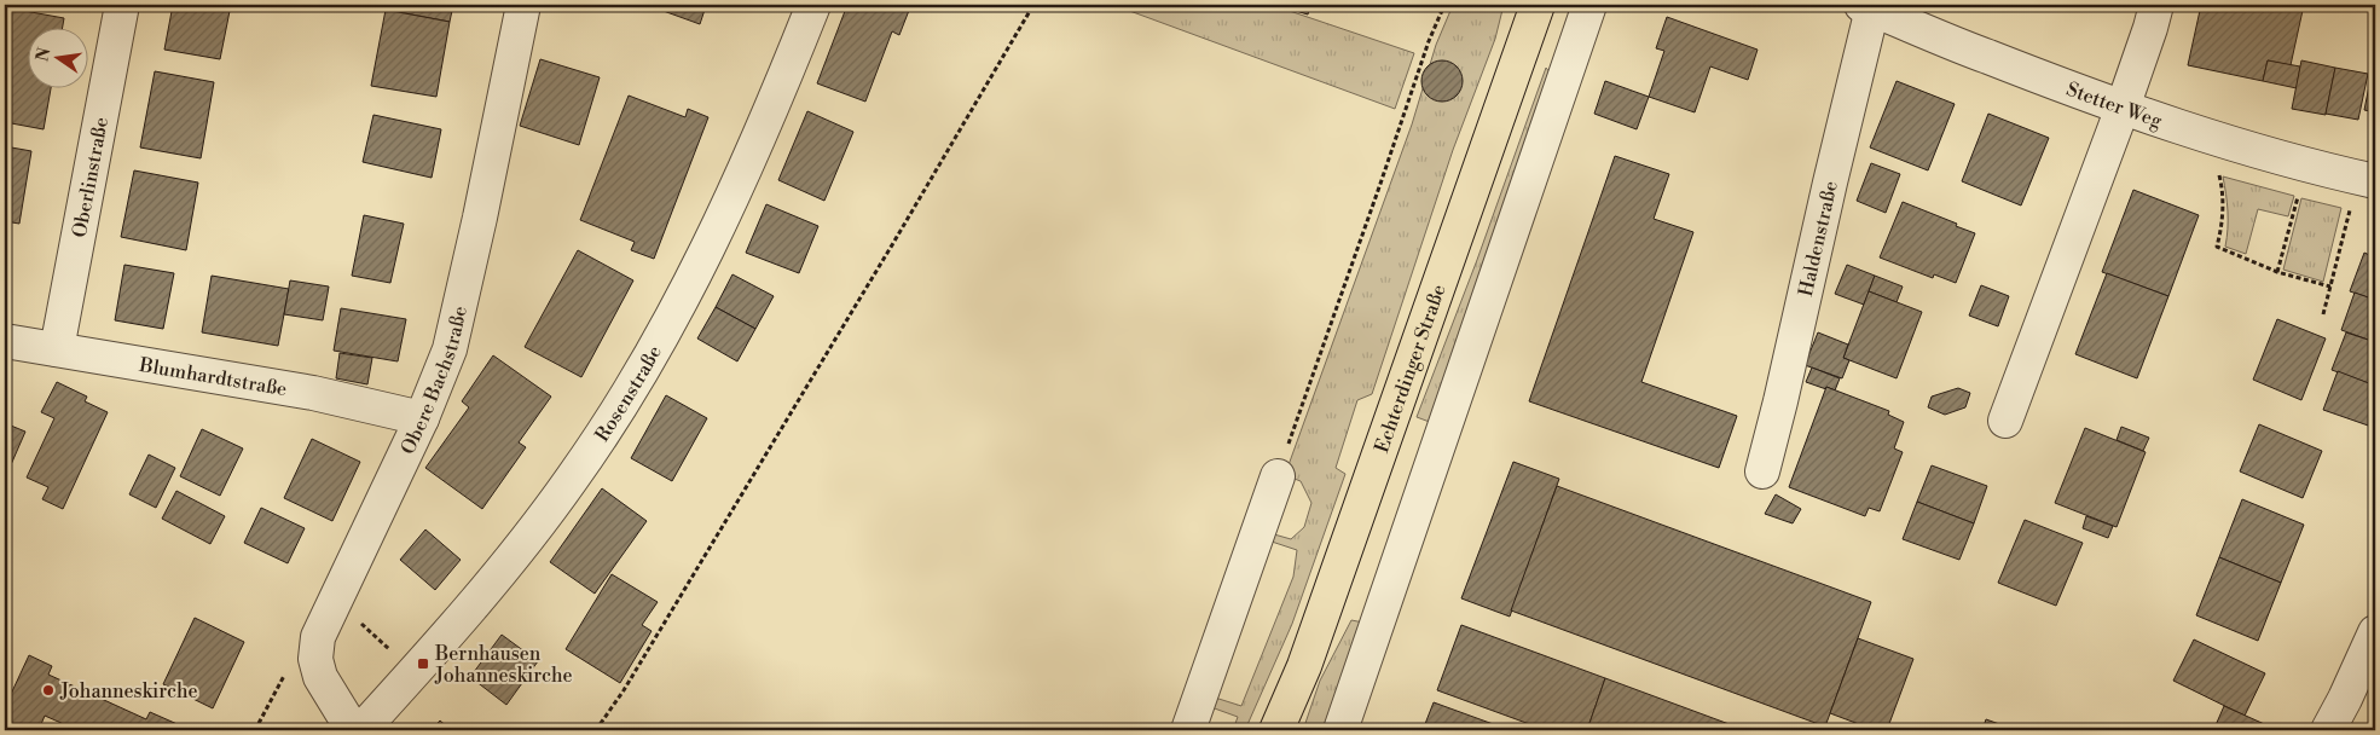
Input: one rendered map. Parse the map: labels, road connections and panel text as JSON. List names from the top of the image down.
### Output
{
  "streets": {
    "main road": ["Echterdinger Straße"],
    "street": [
      "Stetter Weg",
      "Oberlinstraße",
      "Haldenstraße",
      "Blumhardtstraße",
      "Obere Bachstraße",
      "Rosenstraße"
    ]
  },
  "crossings": [
    ["Stetter Weg", "Haldenstraße"],
    ["Oberlinstraße", "Blumhardtstraße"],
    ["Blumhardtstraße", "Obere Bachstraße"]
  ],
  "places": {
    "transit": ["Bernhausen Johanneskirche"],
    "other": ["Johanneskirche"]
  },
  "north": "left"
}
